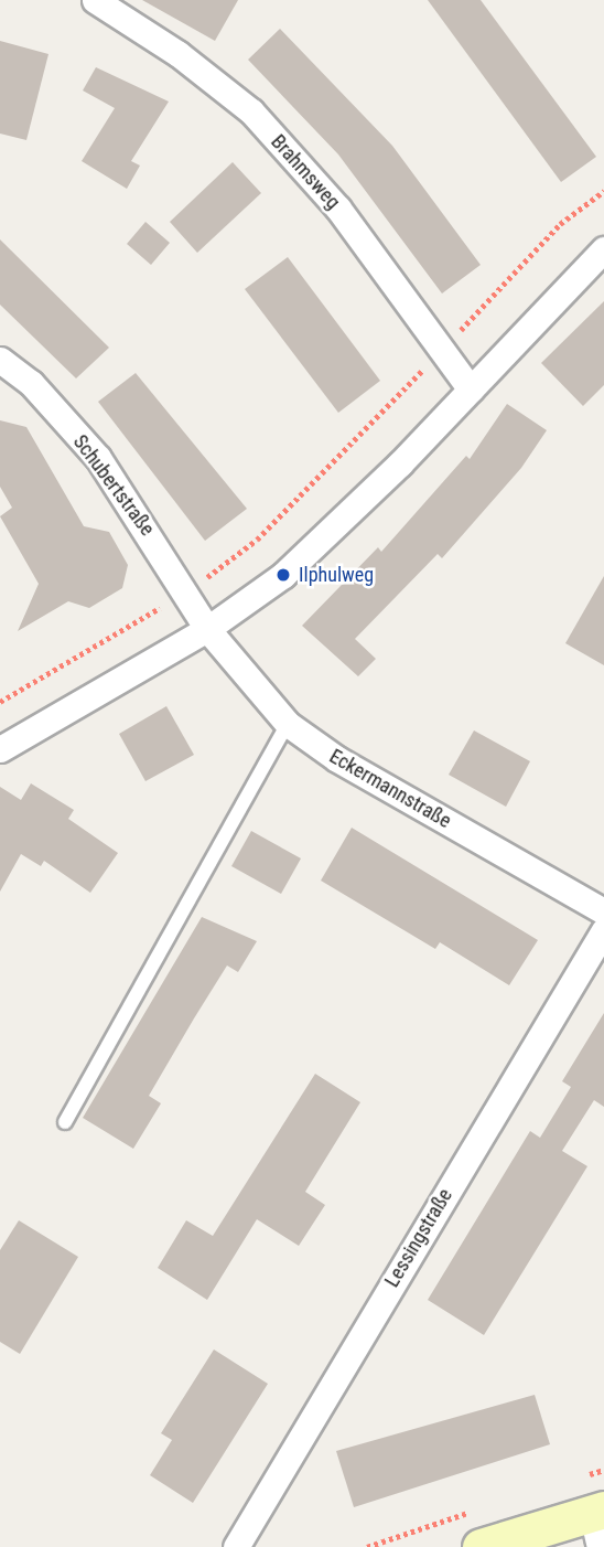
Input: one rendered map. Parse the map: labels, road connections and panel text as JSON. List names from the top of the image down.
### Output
{
  "streets": {
    "street": [
      "Brahmsweg",
      "Schubertstraße",
      "Eckermannstraße",
      "Lessingstraße"
    ]
  },
  "crossings": [
    ["Schubertstraße", "Eckermannstraße"]
  ],
  "places": ["Ilphulweg"]
}
